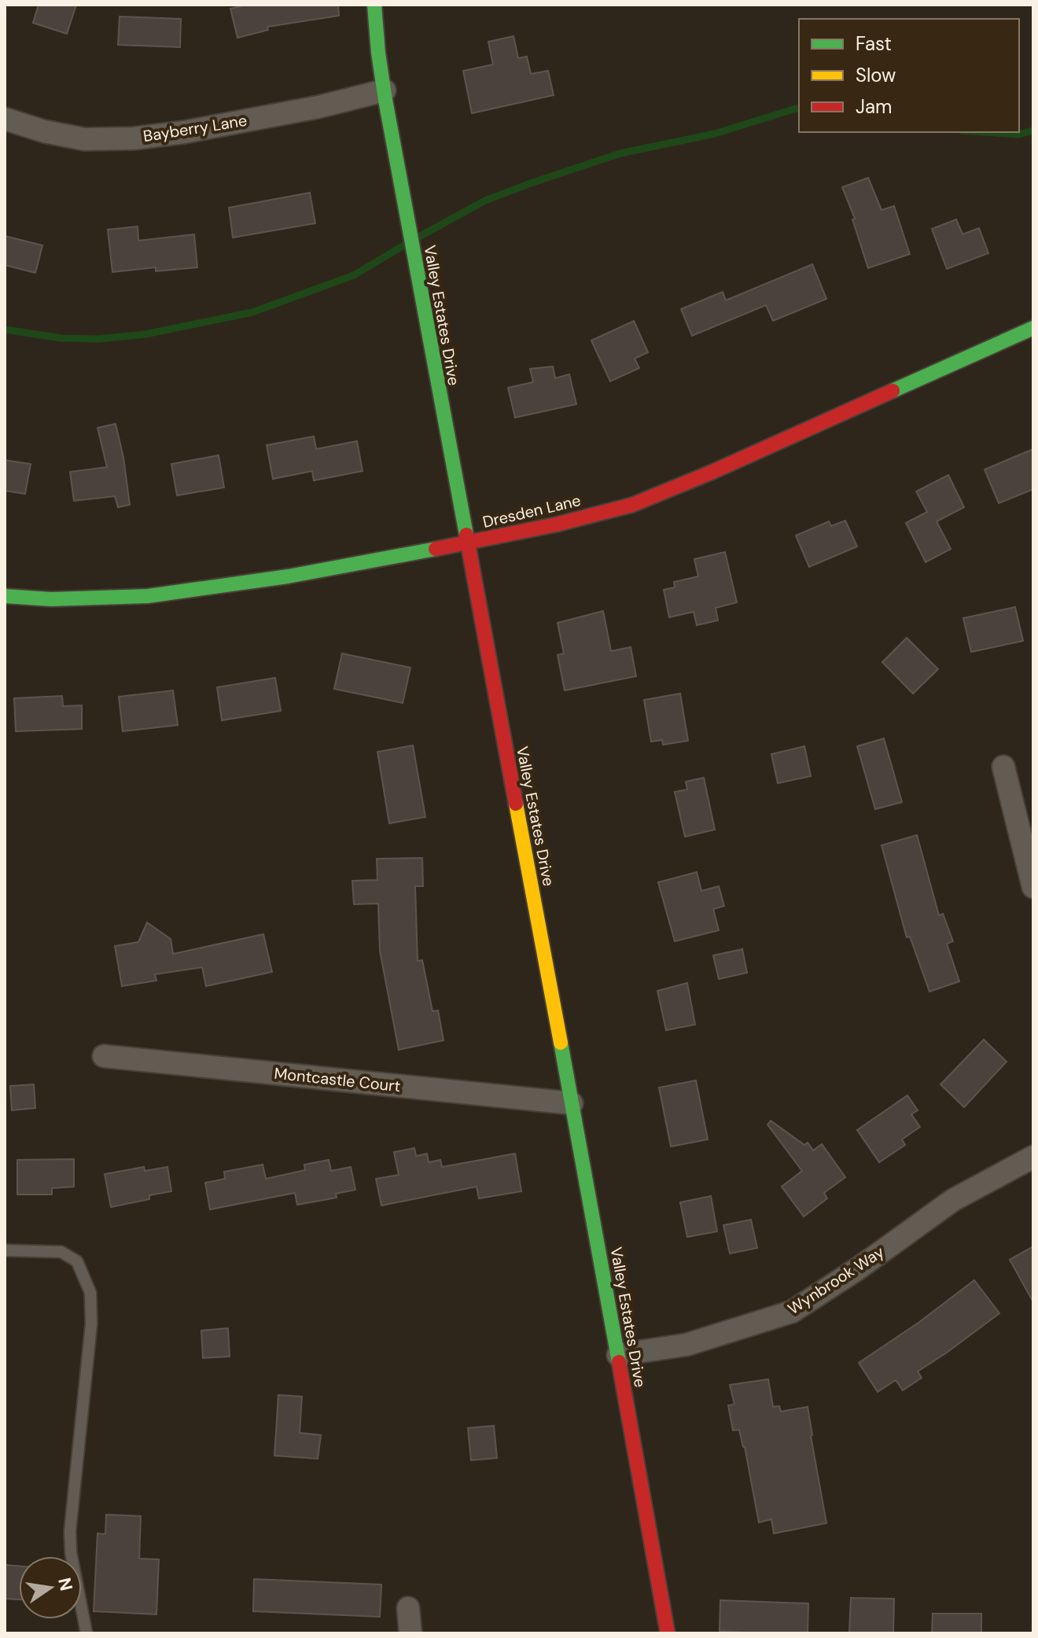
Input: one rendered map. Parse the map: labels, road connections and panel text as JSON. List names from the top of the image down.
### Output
{
  "streets": {
    "street": [
      "Bayberry Lane",
      "Valley Estates Drive",
      "Dresden Lane",
      "Montcastle Court",
      "Wynbrook Way"
    ]
  },
  "crossings": [
    ["Bayberry Lane", "Valley Estates Drive"],
    ["Valley Estates Drive", "Dresden Lane"],
    ["Valley Estates Drive", "Montcastle Court"],
    ["Valley Estates Drive", "Wynbrook Way"]
  ],
  "legend": ["Fast", "Slow", "Jam"],
  "north": "right"
}
